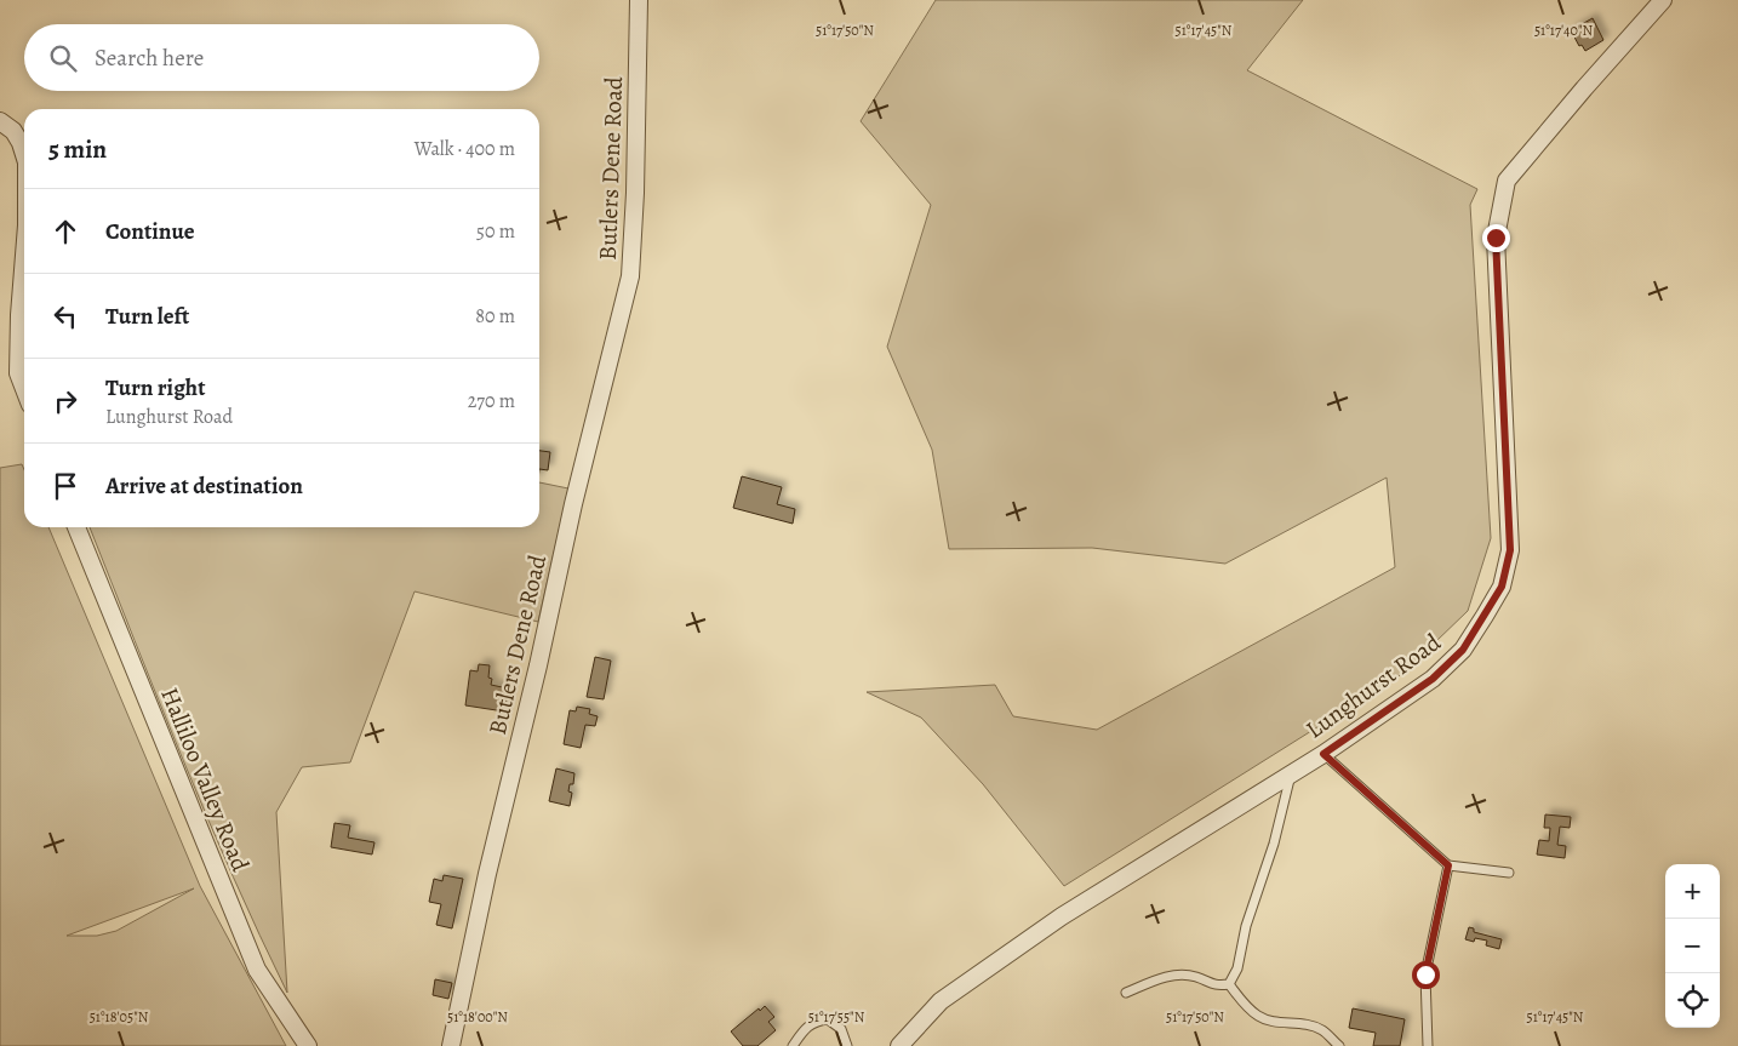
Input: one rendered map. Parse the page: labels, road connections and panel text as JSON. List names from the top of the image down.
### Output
{
  "streets": {
    "street": ["Butlers Dene Road", "Lunghurst Road", "Halliloo Valley Road"]
  },
  "page": {
    "search": "Search here",
    "heading": ["5 min", "Walk · 400 m"],
    "list": [
      ["Continue", "50 m"],
      ["Turn left", "80 m"],
      ["Turn right", "Lunghurst Road", "270 m"],
      "Arrive at destination"
    ],
    "map_buttons": ["+", "−"]
  },
  "coordinates": [
    "51°17'50\"N",
    "51°17'45\"N",
    "51°17'40\"N",
    "51°18'05\"N",
    "51°18'00\"N",
    "51°17'55\"N"
  ]
}
